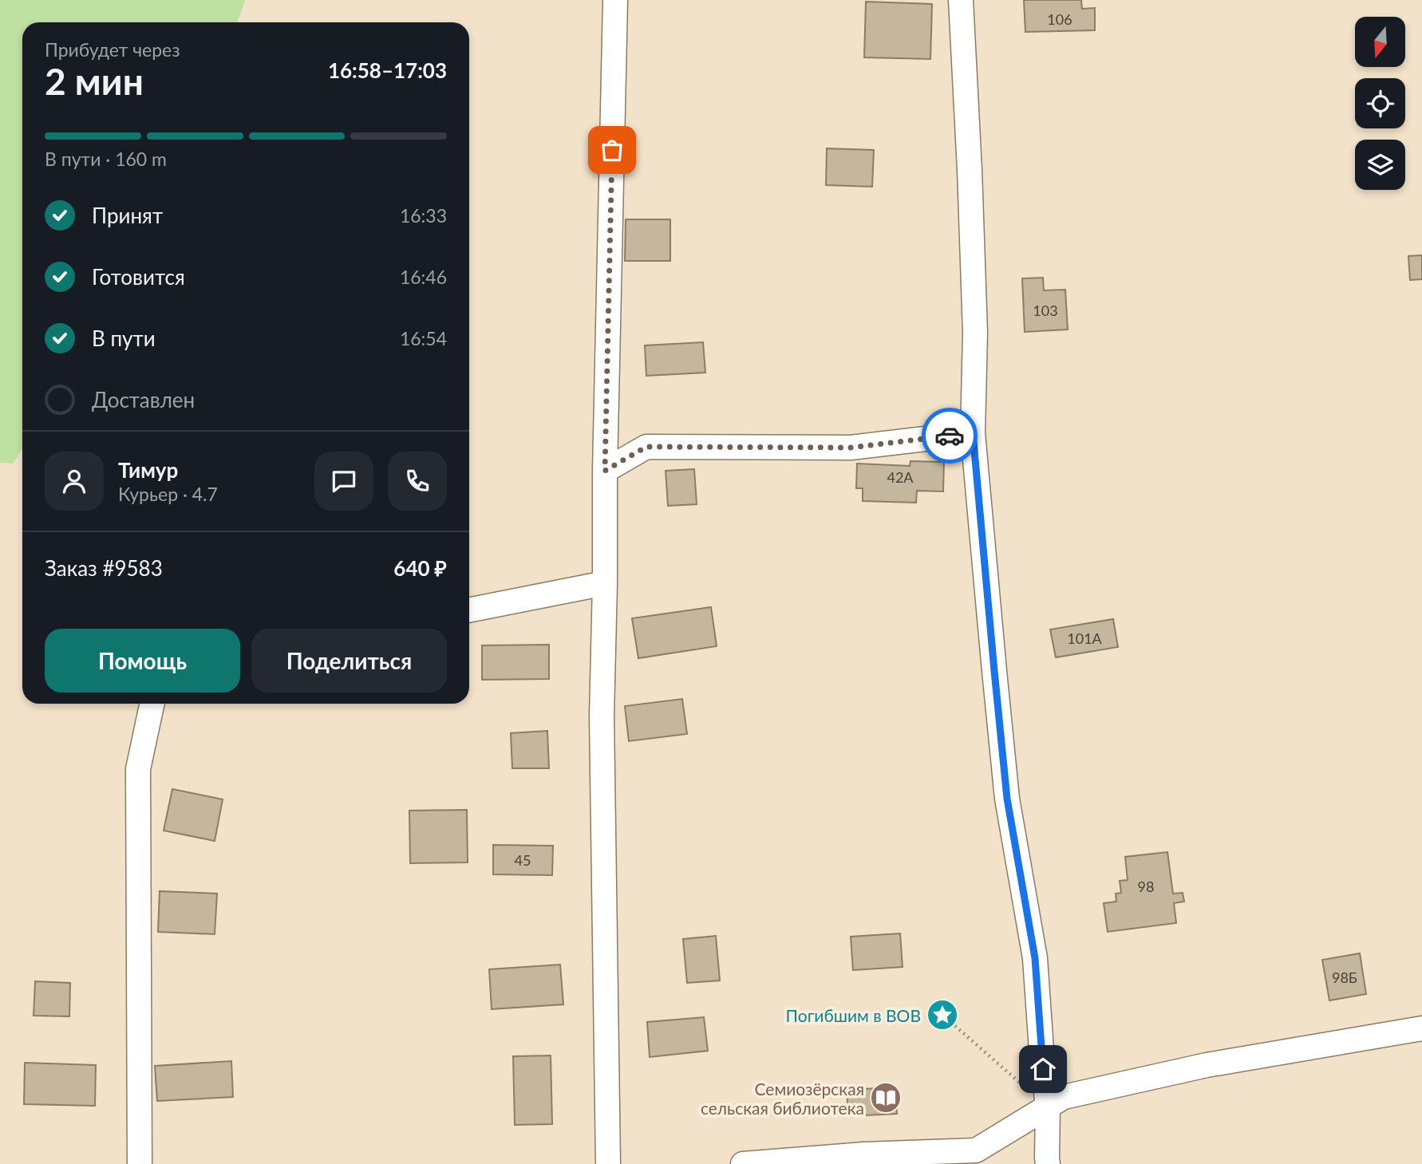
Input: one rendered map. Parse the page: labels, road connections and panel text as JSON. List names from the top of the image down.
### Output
{
  "places": {
    "place": ["Погибшим в ВОВ"],
    "library": ["Семиозёрская сельская библиотека"]
  },
  "house_numbers": [
    "106",
    "103",
    "42А",
    "101А",
    "45",
    "98",
    "98Б"
  ],
  "north": "bottom",
  "page": {
    "heading": ["2 мин", "Прибудет через", "16:58–17:03"],
    "panel": [
      "Тимур",
      "Курьер · 4.7",
      "Заказ #9583",
      "640 ₽"
    ],
    "bar": "В пути · 160 m",
    "list": [
      ["Принят", "16:33"],
      ["Готовится", "16:46"],
      ["В пути", "16:54"],
      "Доставлен"
    ],
    "buttons": ["Помощь", "Поделиться"]
  }
}
